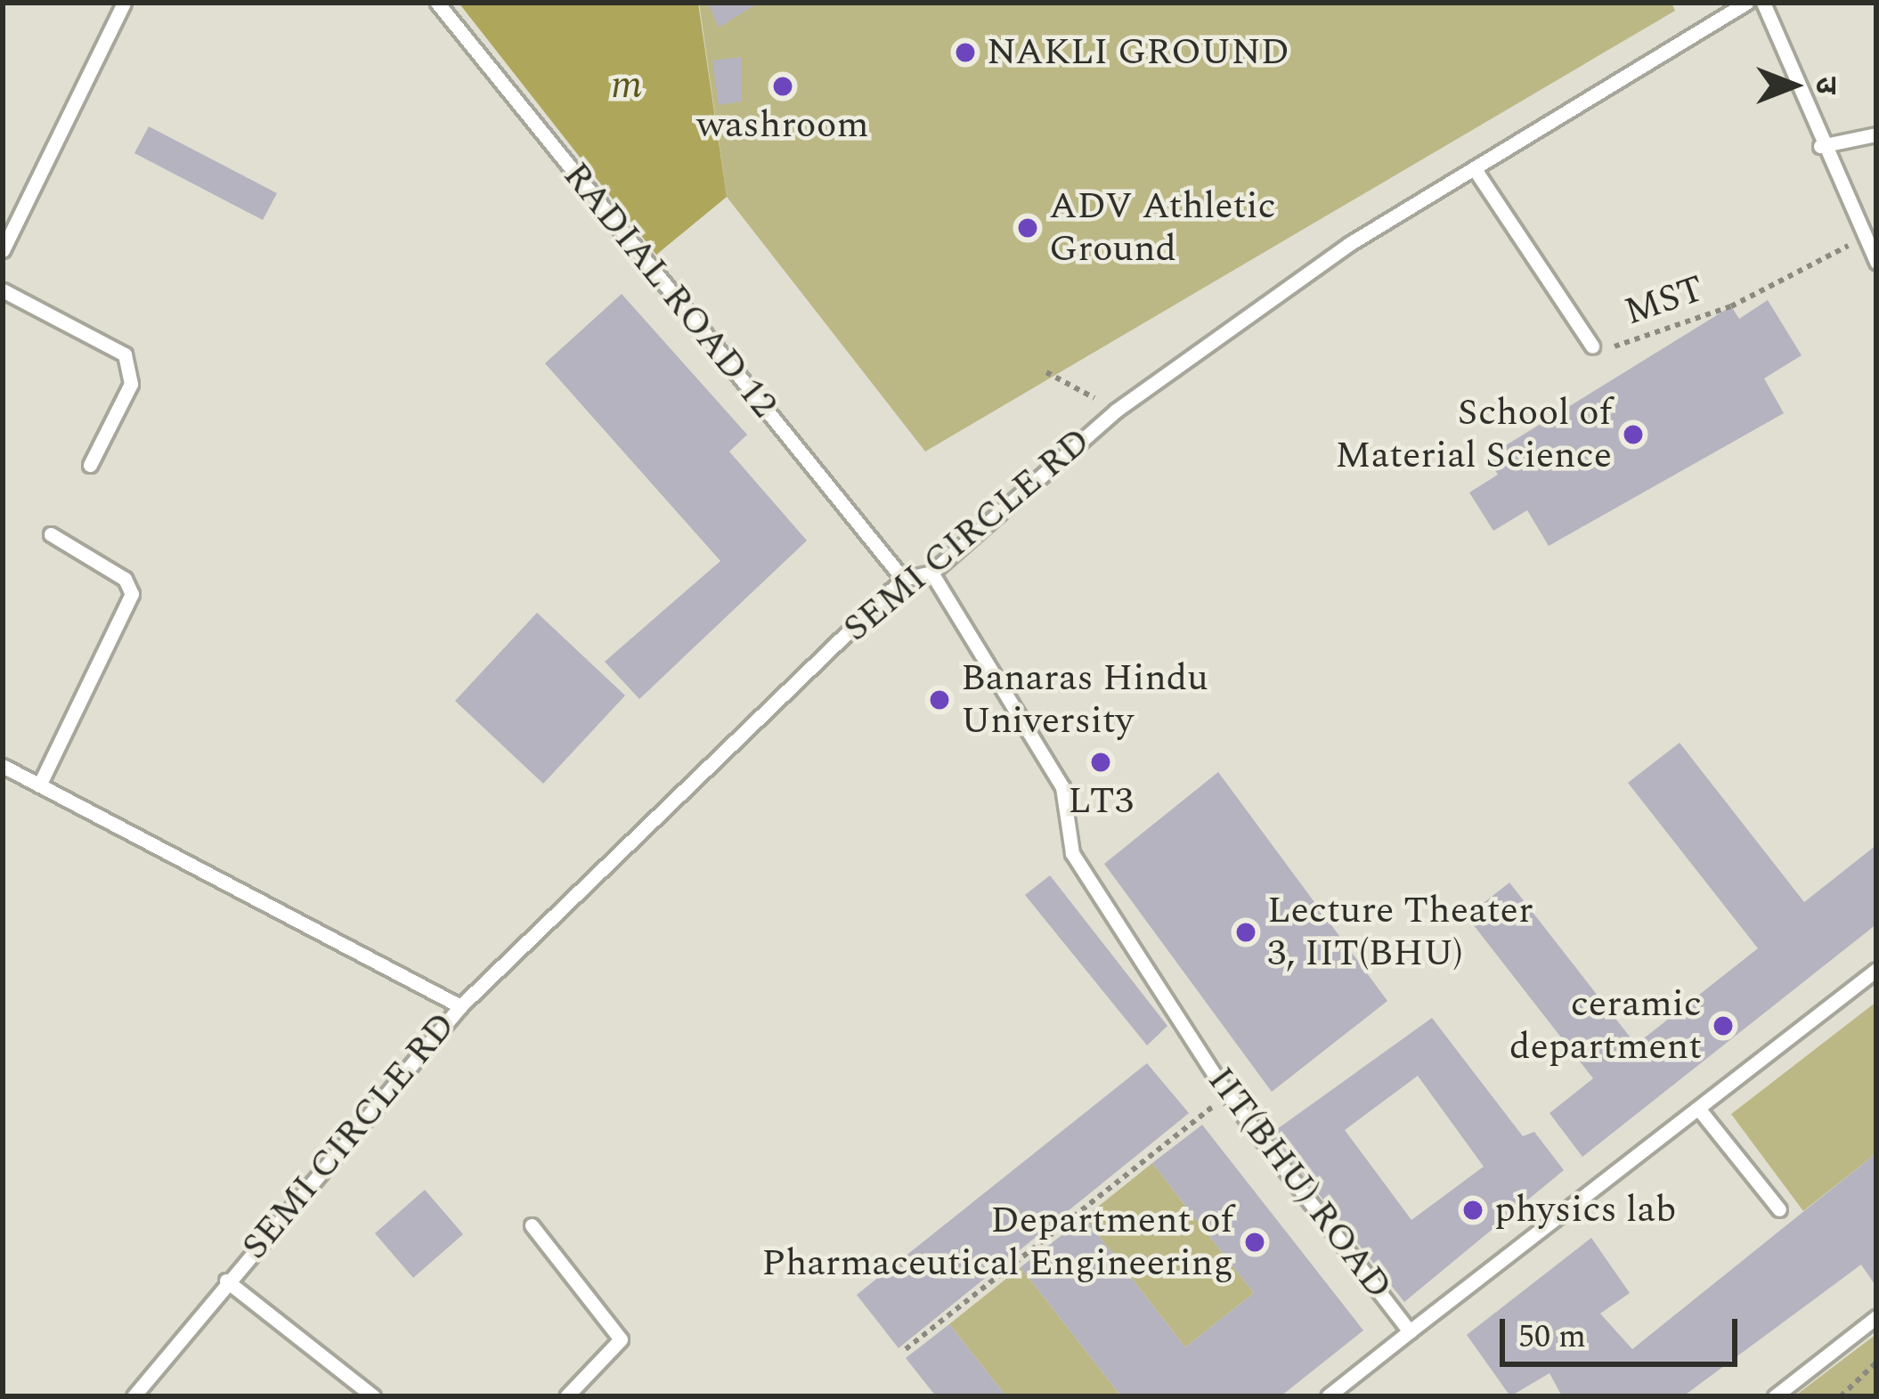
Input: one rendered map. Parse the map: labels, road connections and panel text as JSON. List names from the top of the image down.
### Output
{
  "streets": {
    "lane": ["RADIAL ROAD 12", "SEMI CIRCLE RD", "IIT(BHU) ROAD"],
    "path": ["MST"]
  },
  "crossings": [
    ["RADIAL ROAD 12", "SEMI CIRCLE RD"],
    ["SEMI CIRCLE RD", "IIT(BHU) ROAD"]
  ],
  "water": ["m"],
  "places": [
    "NAKLI GROUND",
    "washroom",
    "ADV Athletic Ground",
    "School of Material Science",
    "Banaras Hindu University",
    "LT3",
    "Lecture Theater 3, IIT(BHU)",
    "ceramic department",
    "physics lab",
    "Department of Pharmaceutical Engineering"
  ],
  "scale_bar": "50 m",
  "north": "right"
}
